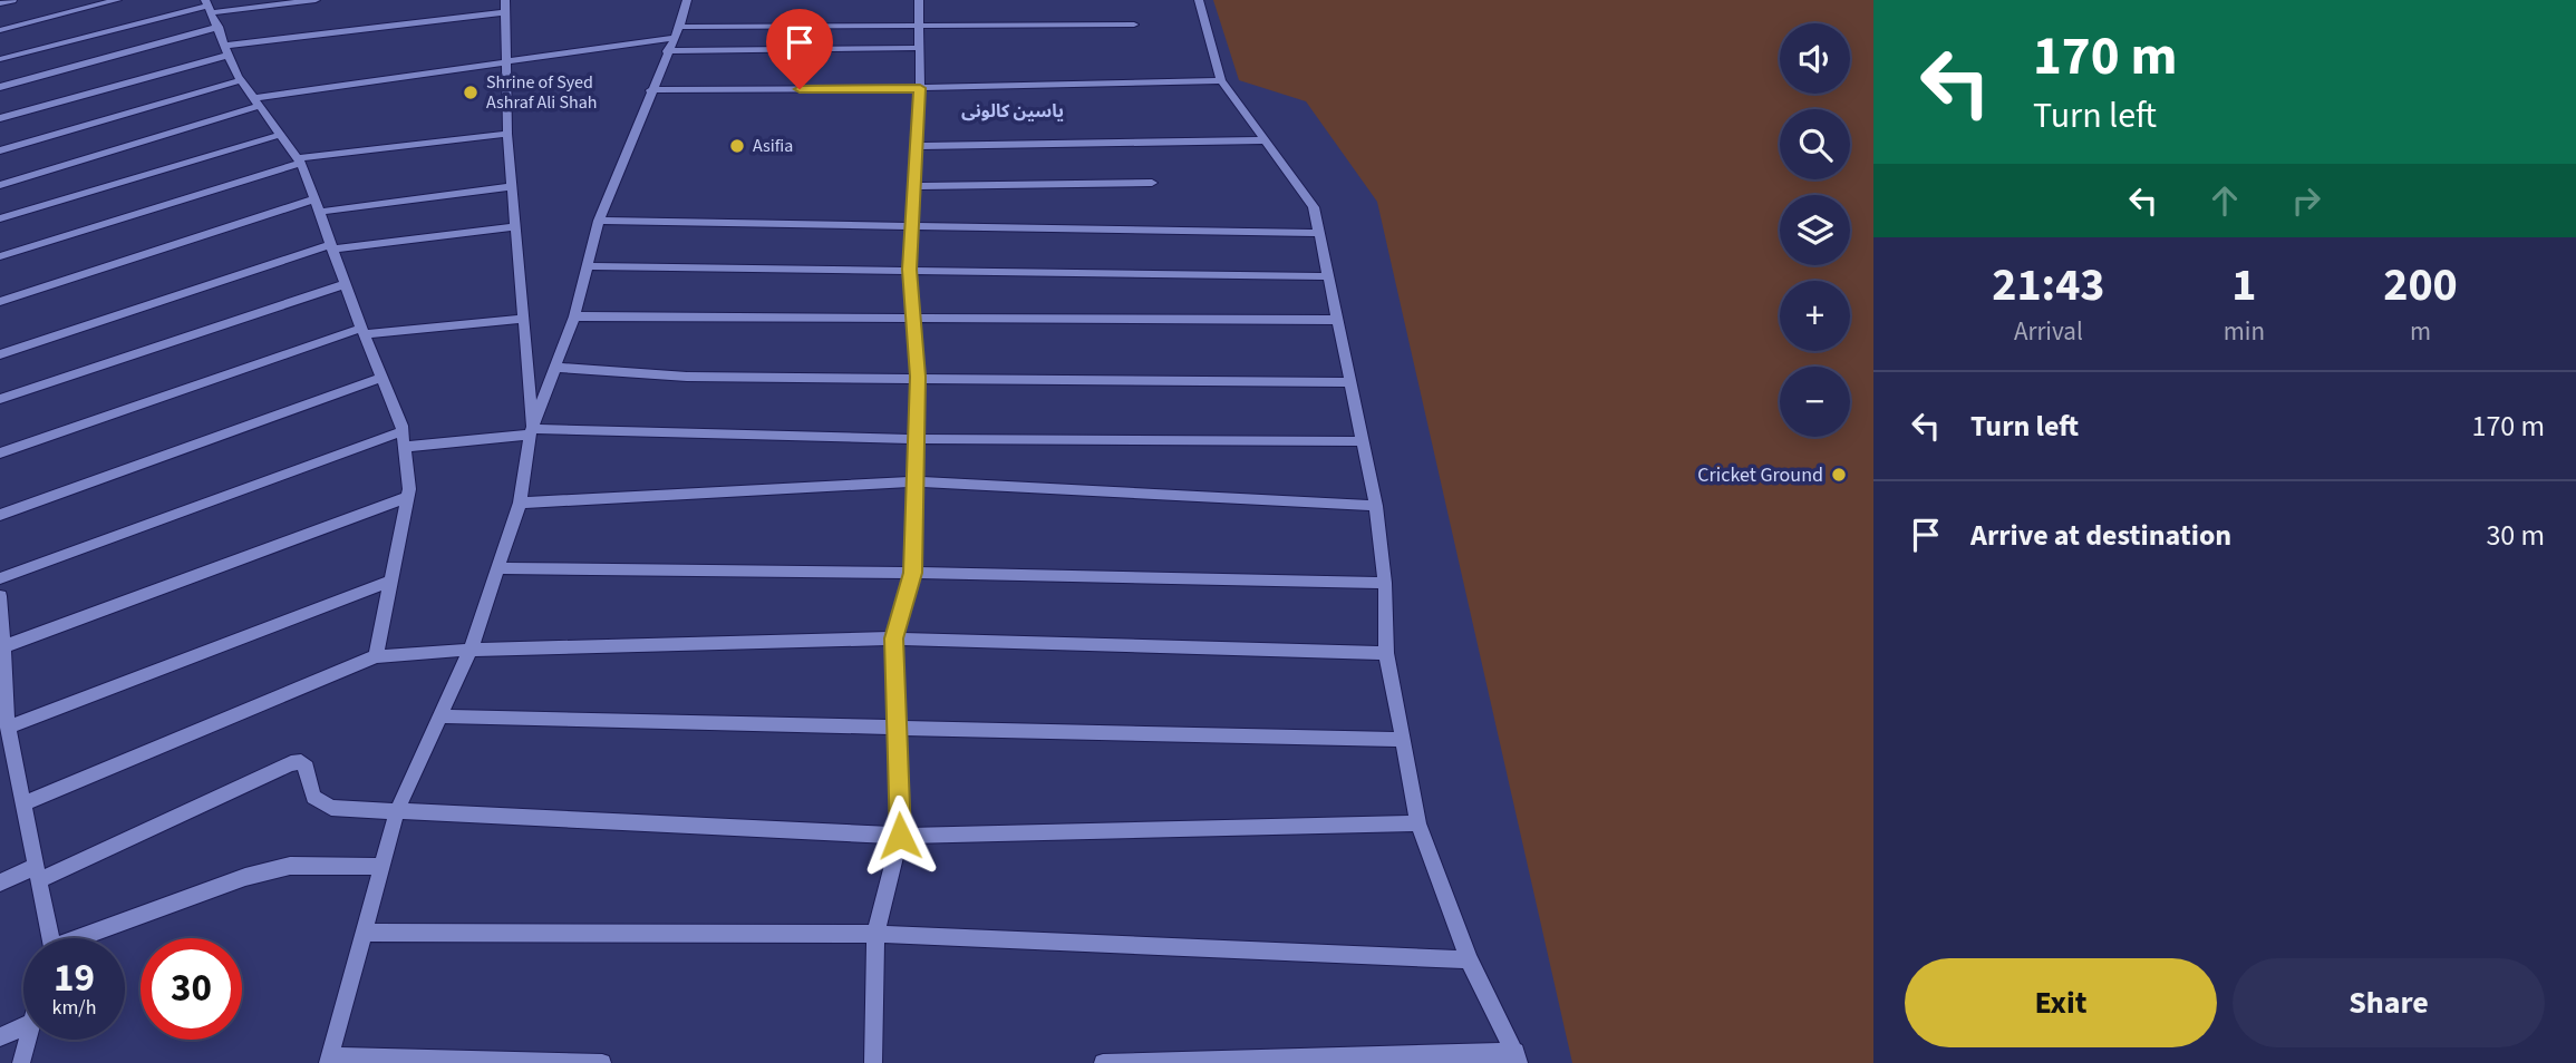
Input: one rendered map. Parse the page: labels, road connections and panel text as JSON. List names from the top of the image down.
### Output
{
  "districts": ["یاسین کالونی"],
  "places": ["Shrine of Syed Ashraf Ali Shah", "Asifia", "Cricket Ground"],
  "page": {
    "turn": ["170 m", "Turn left"],
    "map_buttons": ["+", "−"],
    "eta": [
      "21:43",
      "Arrival",
      "1",
      "min",
      "200",
      "m"
    ],
    "list": [
      {
        "name": "Turn left",
        "value": "170 m"
      },
      {
        "name": "Arrive at destination",
        "value": "30 m"
      }
    ],
    "speed": "19 km/h",
    "limit": "30",
    "buttons": ["Exit", "Share"]
  }
}
